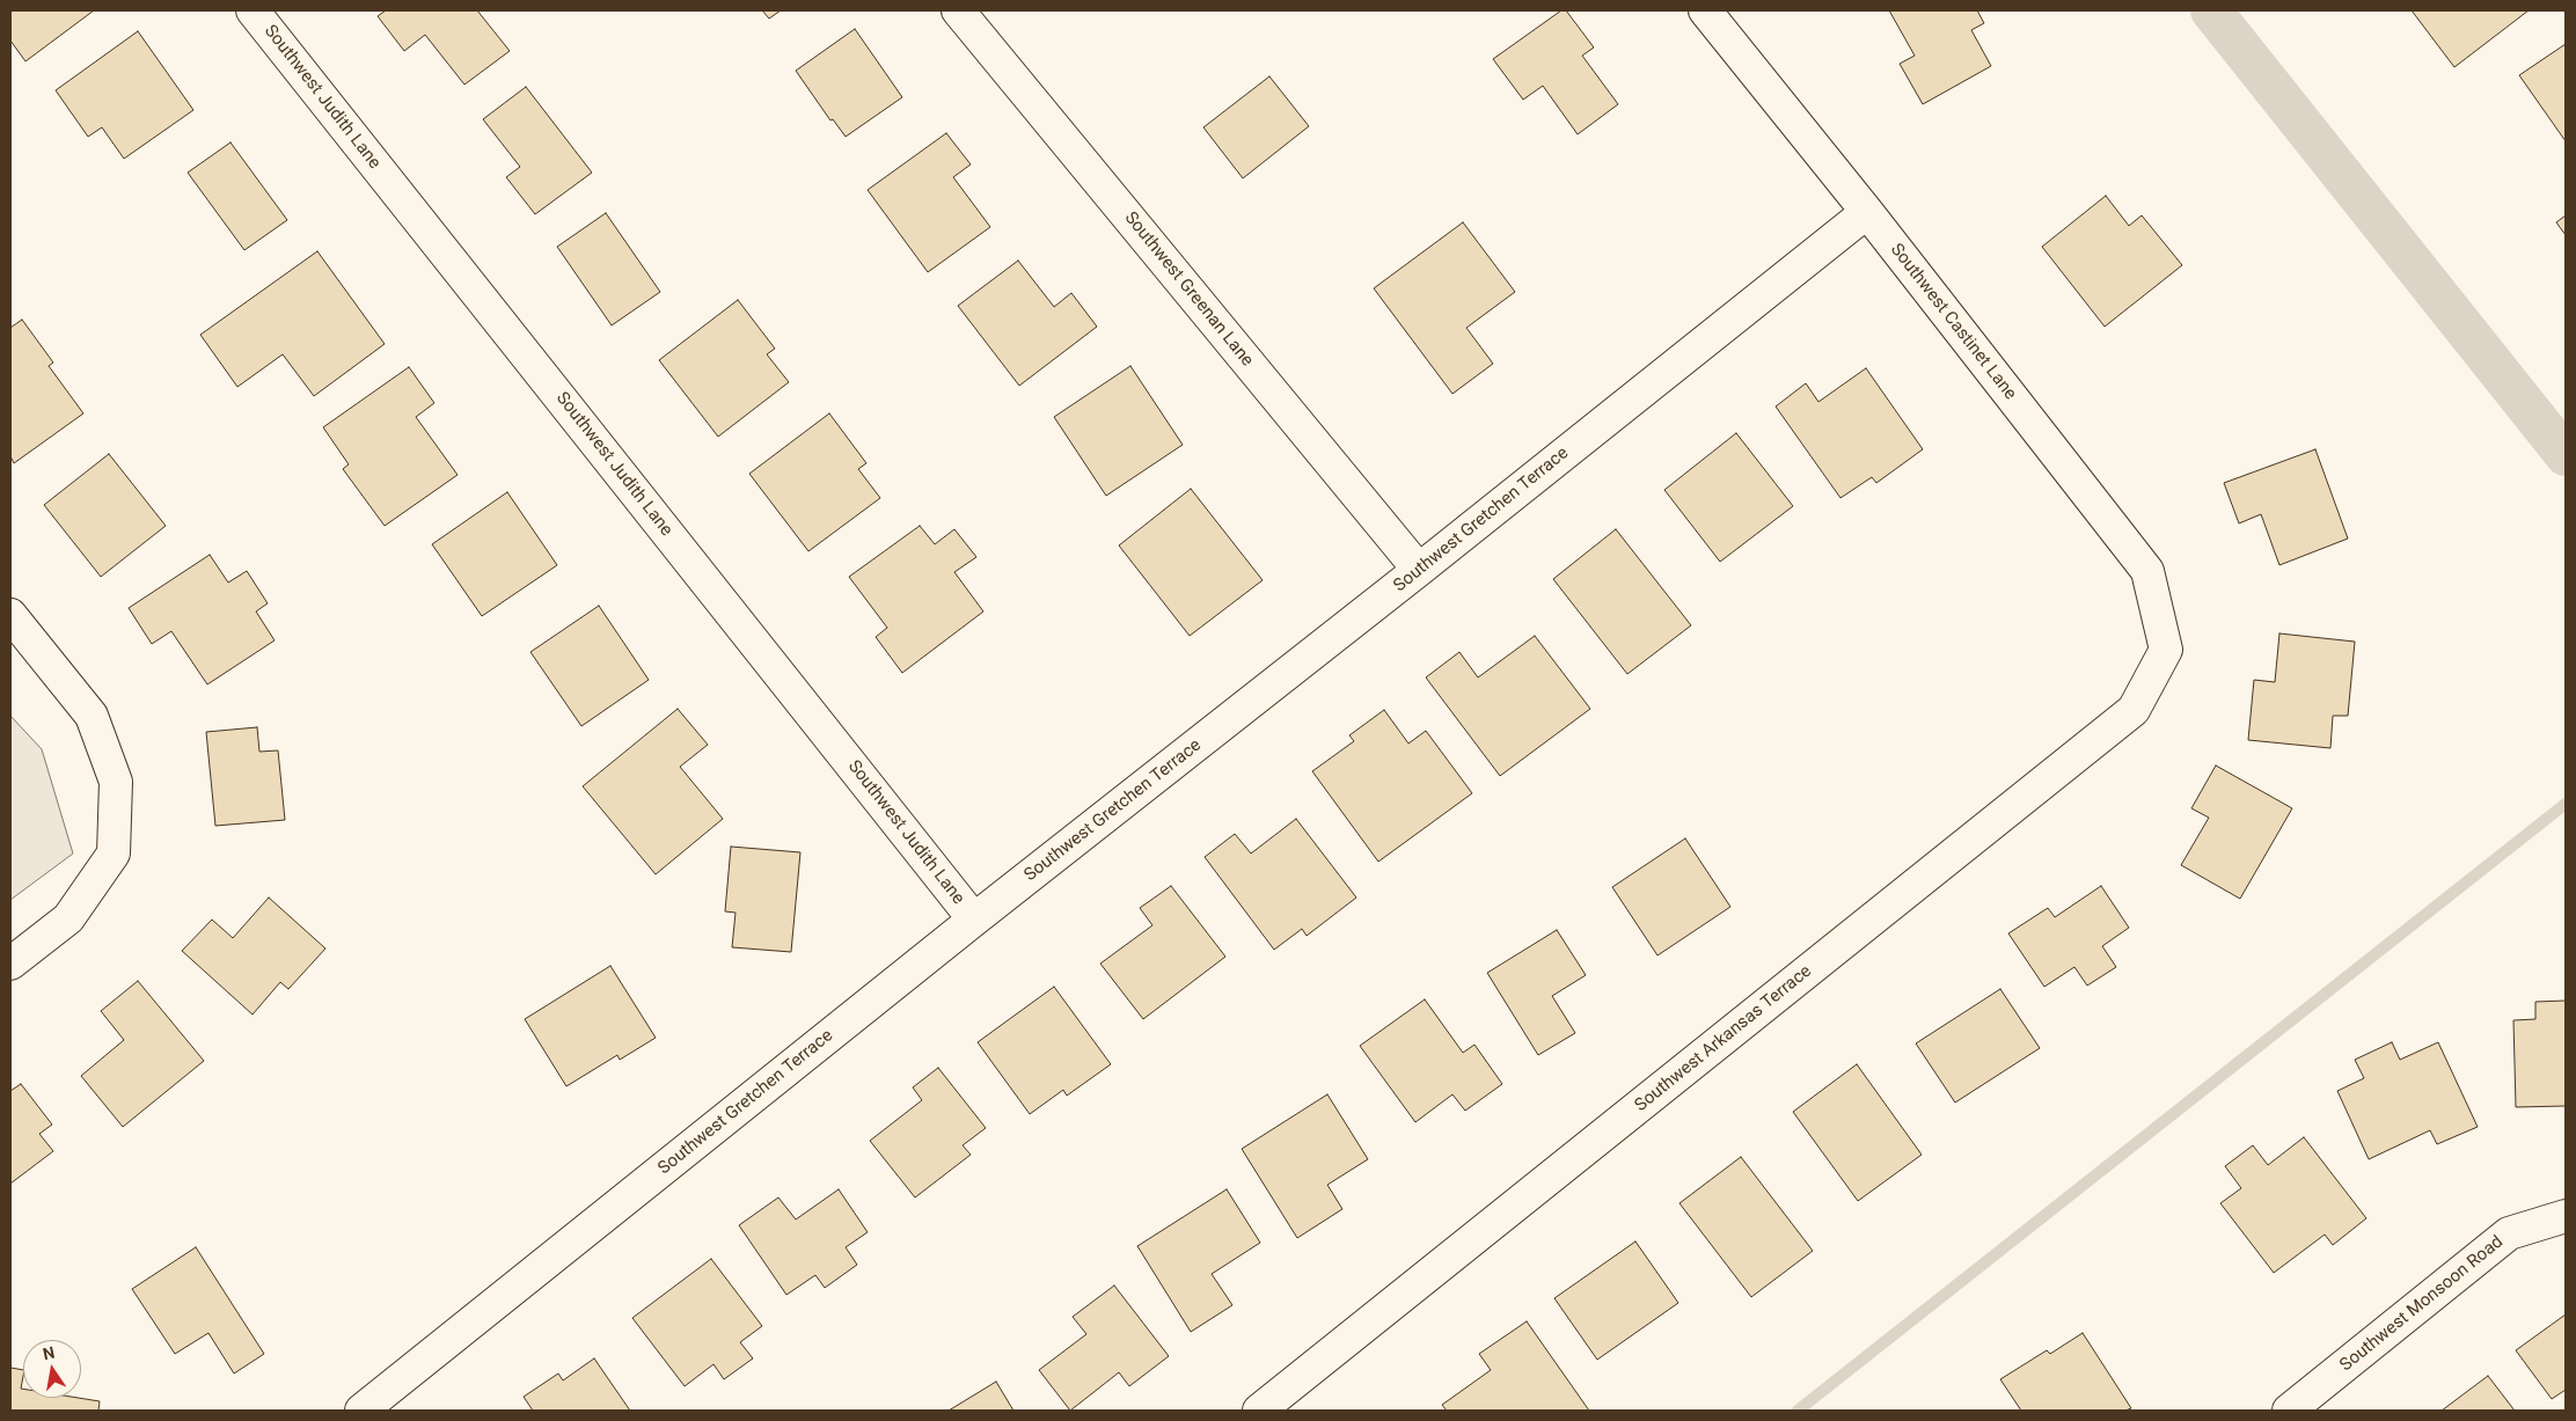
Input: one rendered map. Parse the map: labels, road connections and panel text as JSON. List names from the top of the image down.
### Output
{
  "streets": {
    "street": [
      "Southwest Judith Lane",
      "Southwest Greenan Lane",
      "Southwest Castinet Lane",
      "Southwest Gretchen Terrace",
      "Southwest Arkansas Terrace",
      "Southwest Monsoon Road"
    ]
  },
  "crossings": [
    ["Southwest Judith Lane", "Southwest Gretchen Terrace"],
    ["Southwest Greenan Lane", "Southwest Gretchen Terrace"],
    ["Southwest Castinet Lane", "Southwest Gretchen Terrace"],
    ["Southwest Castinet Lane", "Southwest Arkansas Terrace"]
  ],
  "north": "top"
}
